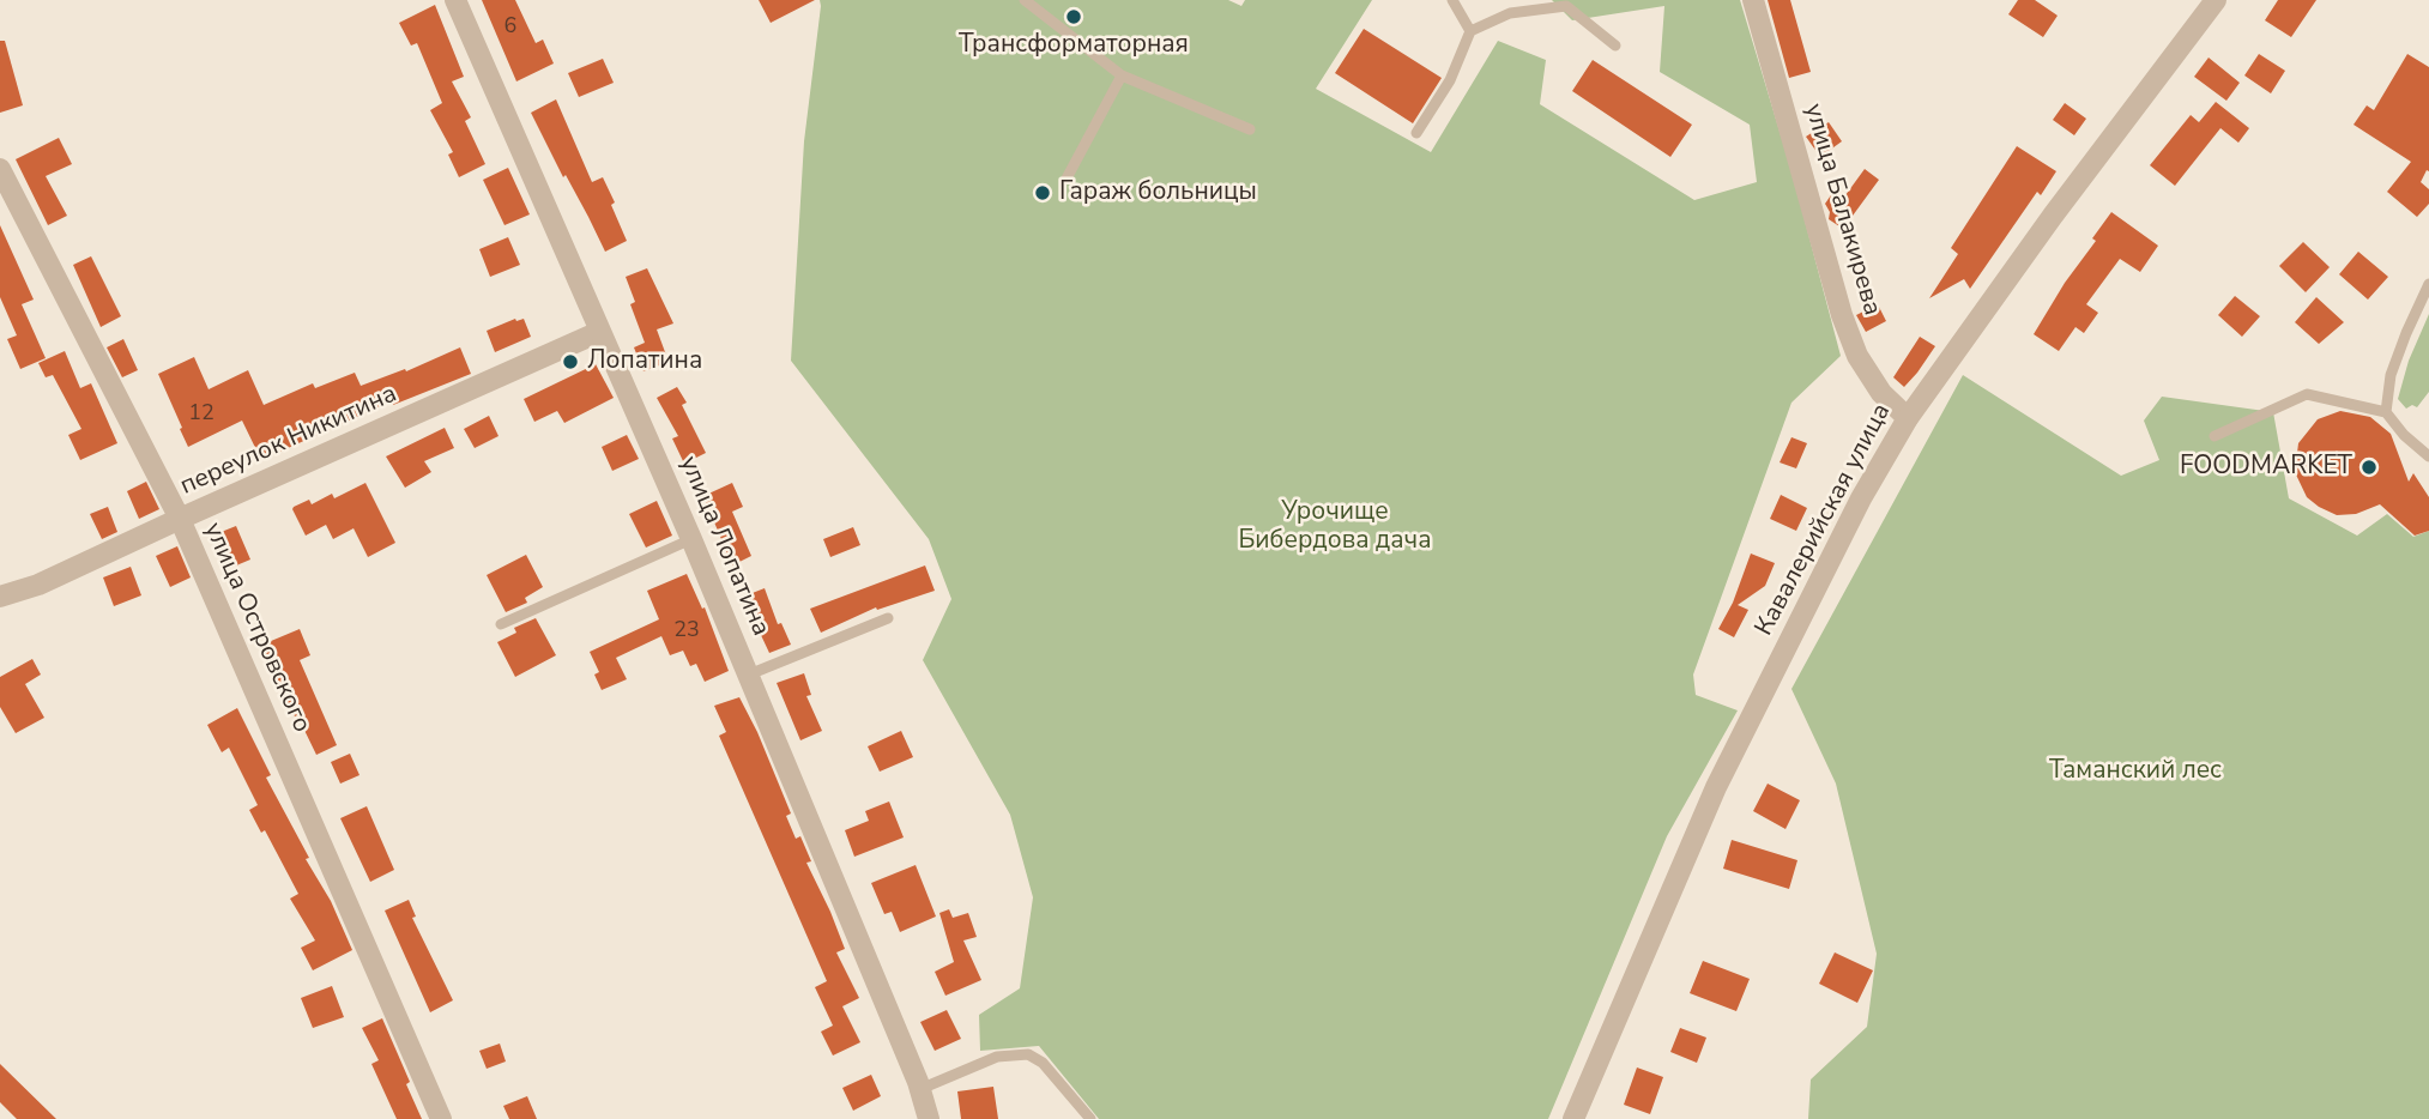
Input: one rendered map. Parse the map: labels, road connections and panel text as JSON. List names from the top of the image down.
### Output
{
  "streets": {
    "street": [
      "улица Балакирева",
      "переулок Никитина",
      "Кавалерийская улица",
      "улица Лопатина",
      "улица Островского"
    ]
  },
  "crossings": [
    ["улица Балакирева", "Кавалерийская улица"],
    ["переулок Никитина", "улица Лопатина"],
    ["переулок Никитина", "улица Островского"]
  ],
  "parks": ["Урочище Бибердова дача", "Таманский лес"],
  "places": [
    "Трансформаторная",
    "Гараж больницы",
    "Лопатина",
    "FOODMARKET"
  ],
  "house_numbers": ["6", "12", "23"]
}
